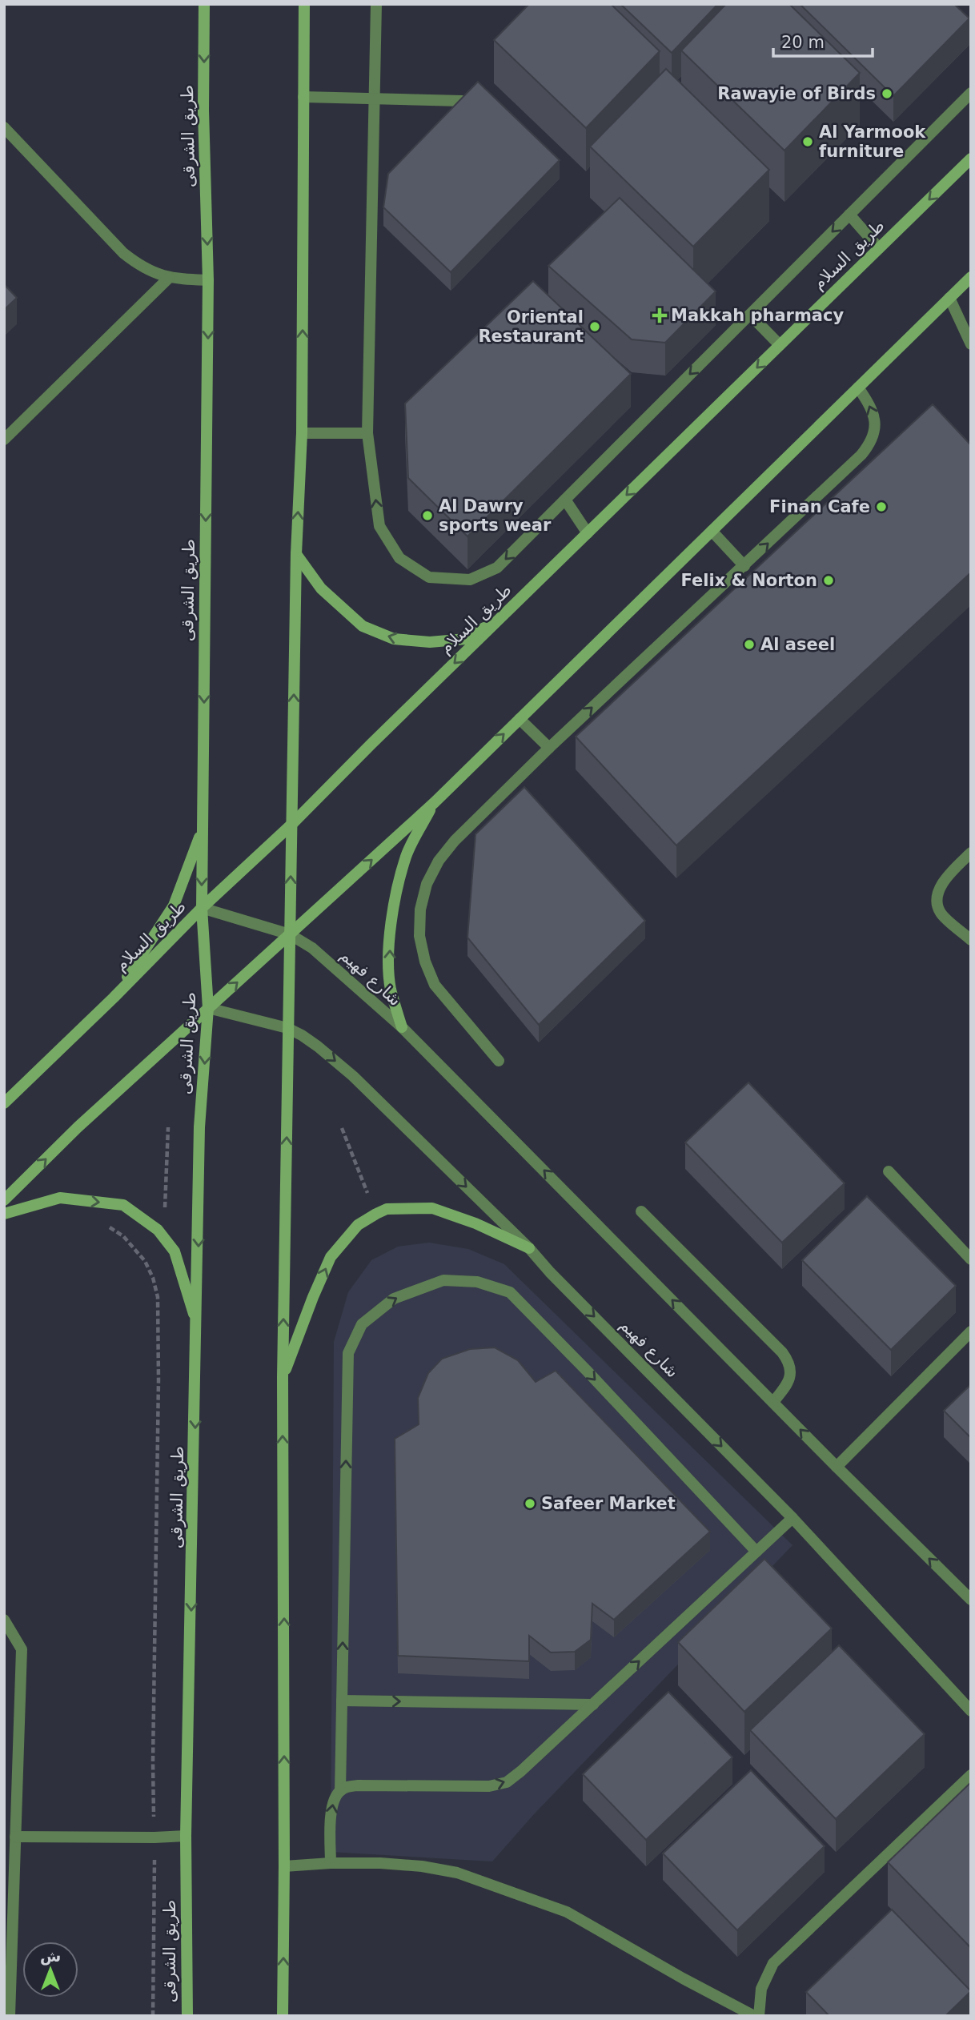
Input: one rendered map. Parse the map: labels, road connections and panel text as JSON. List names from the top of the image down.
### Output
{
  "streets": {
    "main road": ["طريق الشرقى", "طريق السلام"],
    "street": ["شارع فهيم"]
  },
  "crossings": [
    ["طريق الشرقى", "طريق السلام"],
    ["طريق الشرقى", "شارع فهيم"],
    ["طريق السلام", "شارع فهيم"]
  ],
  "places": {
    "other": [
      "Rawayie of Birds",
      "Al Yarmook furniture",
      "Oriental Restaurant",
      "Finan Cafe",
      "Al Dawry sports wear",
      "Felix & Norton",
      "Al aseel",
      "Safeer Market"
    ],
    "health": ["Makkah pharmacy"]
  },
  "scale_bar": "20 m",
  "north": "top"
}
